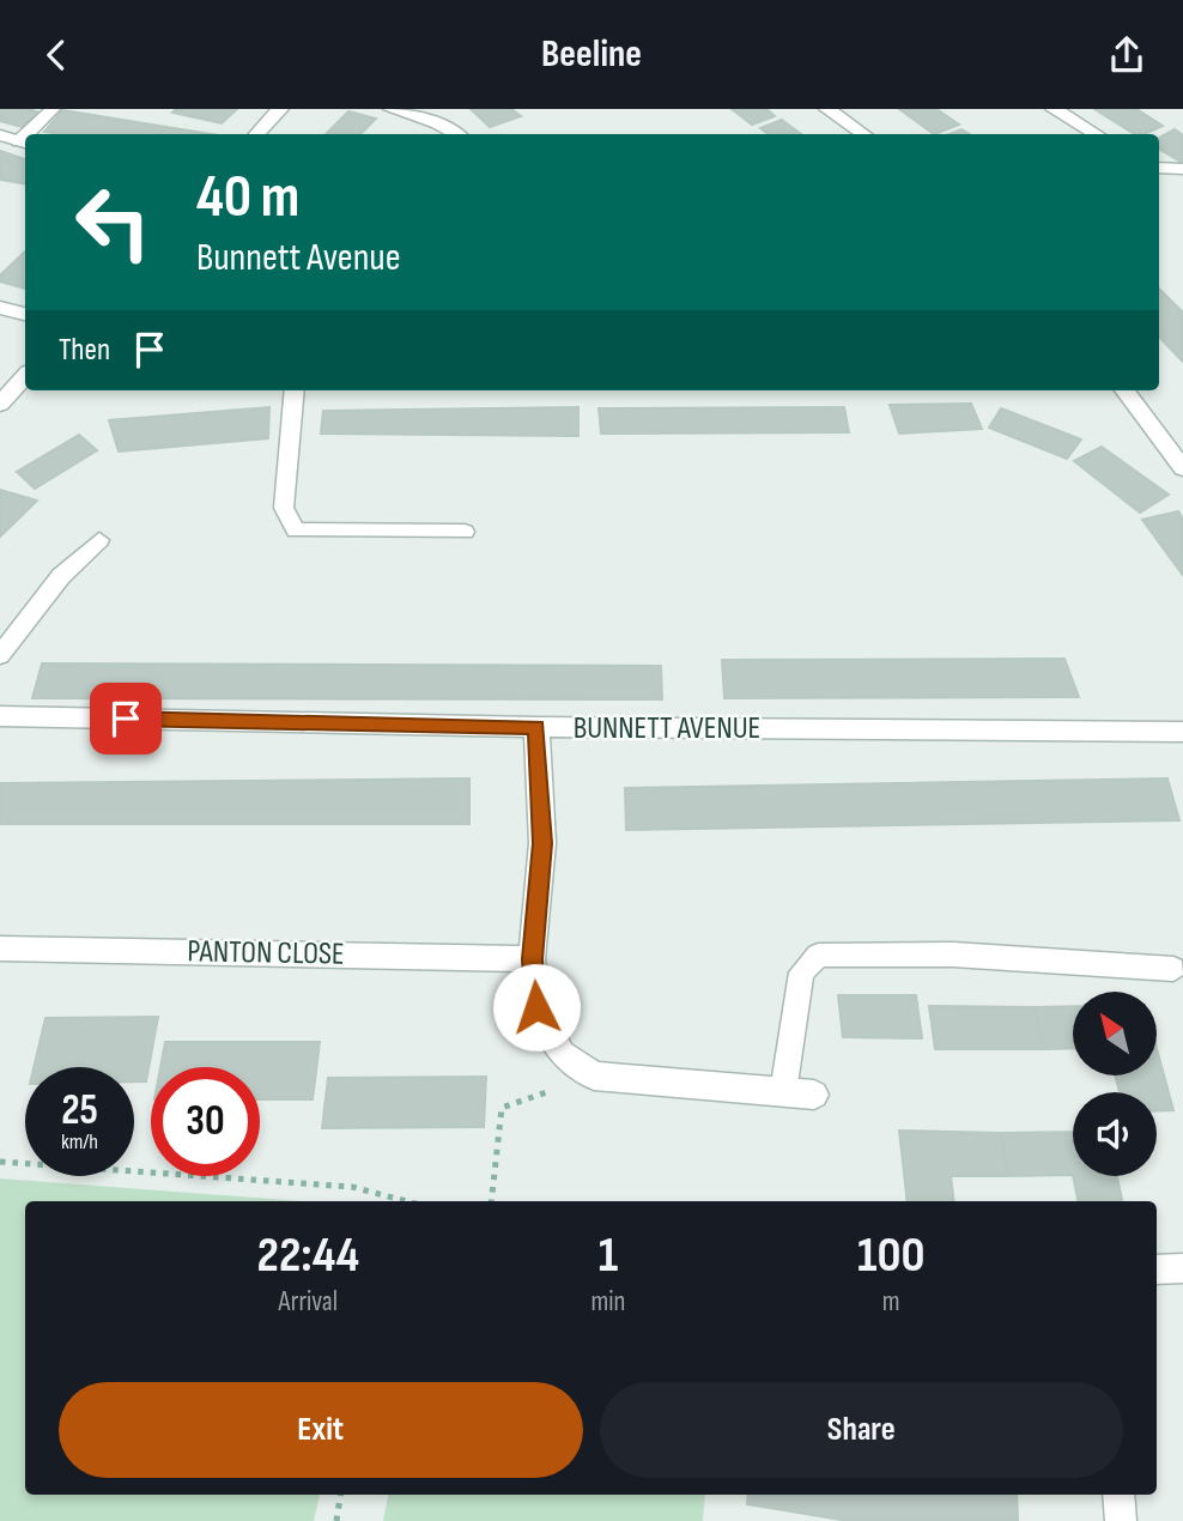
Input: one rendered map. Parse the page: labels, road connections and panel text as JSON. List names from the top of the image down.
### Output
{
  "streets": {
    "street": ["BUNNETT AVENUE", "PANTON CLOSE"]
  },
  "north": "top left",
  "page": {
    "header": "Beeline",
    "turn": ["40 m", "Bunnett Avenue"],
    "then": "Then",
    "speed": "25 km/h",
    "limit": "30",
    "eta": [
      "22:44",
      "Arrival",
      "1",
      "min",
      "100",
      "m"
    ],
    "buttons": ["Exit", "Share"]
  }
}
